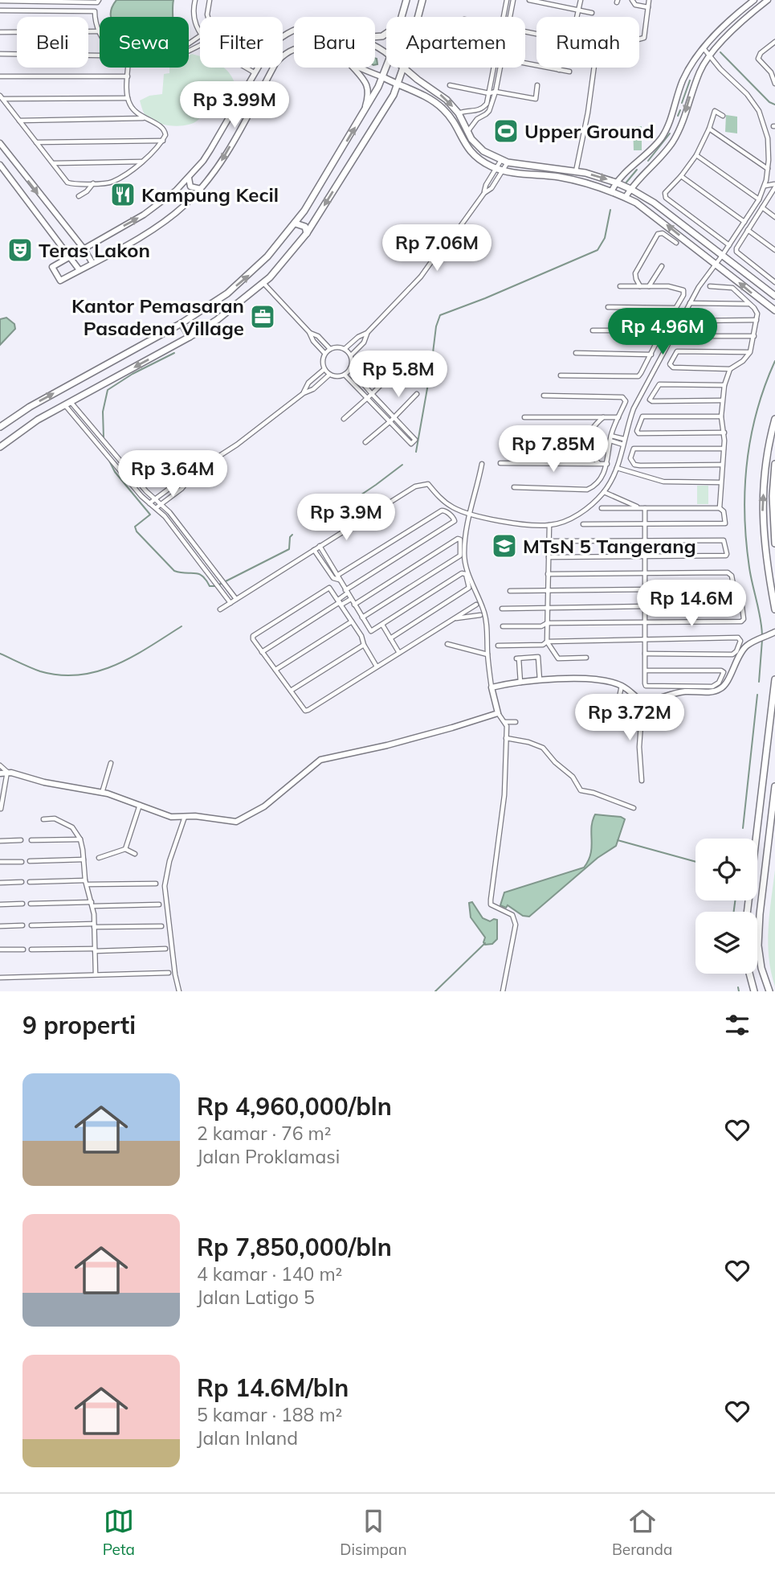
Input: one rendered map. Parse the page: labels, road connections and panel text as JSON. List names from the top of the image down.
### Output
{
  "places": {
    "sports": ["Upper Ground"],
    "restaurant": ["Kampung Kecil"],
    "theatre": ["Teras Lakon"],
    "office": ["Kantor Pemasaran Pasadena Village"],
    "school or university": ["MTsN 5 Tangerang"]
  },
  "page": {
    "chip": [
      "Beli",
      "Sewa",
      "Filter",
      "Baru",
      "Apartemen",
      "Rumah"
    ],
    "price": [
      "Rp 3.99M",
      "Rp 7.06M",
      "Rp 4.96M",
      "Rp 5.8M",
      "Rp 7.85M",
      "Rp 3.64M",
      "Rp 3.9M",
      "Rp 14.6M",
      "Rp 3.72M"
    ],
    "heading": "9 properti",
    "list": [
      {
        "name": "Rp 4,960,000/bln",
        "note": "2 kamar · 76 m² · Jalan Proklamasi"
      },
      {
        "name": "Rp 7,850,000/bln",
        "note": "4 kamar · 140 m² · Jalan Latigo 5"
      },
      {
        "name": "Rp 14.6M/bln",
        "note": "5 kamar · 188 m² · Jalan Inland"
      }
    ],
    "tabs": ["Peta", "Disimpan", "Beranda"]
  }
}
